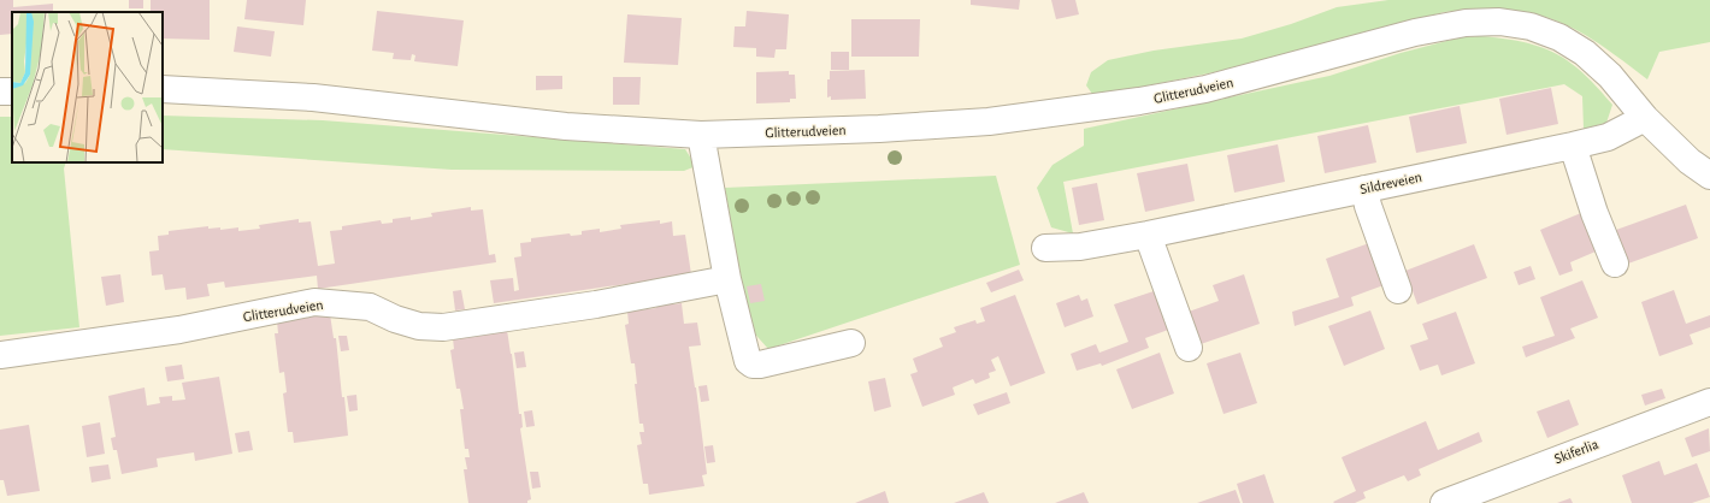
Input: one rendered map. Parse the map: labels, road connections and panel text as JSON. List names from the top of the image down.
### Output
{
  "streets": {
    "street": ["Glitterudveien", "Sildreveien", "Skiferlia"]
  },
  "crossings": [
    ["Glitterudveien", "Sildreveien"]
  ]
}
